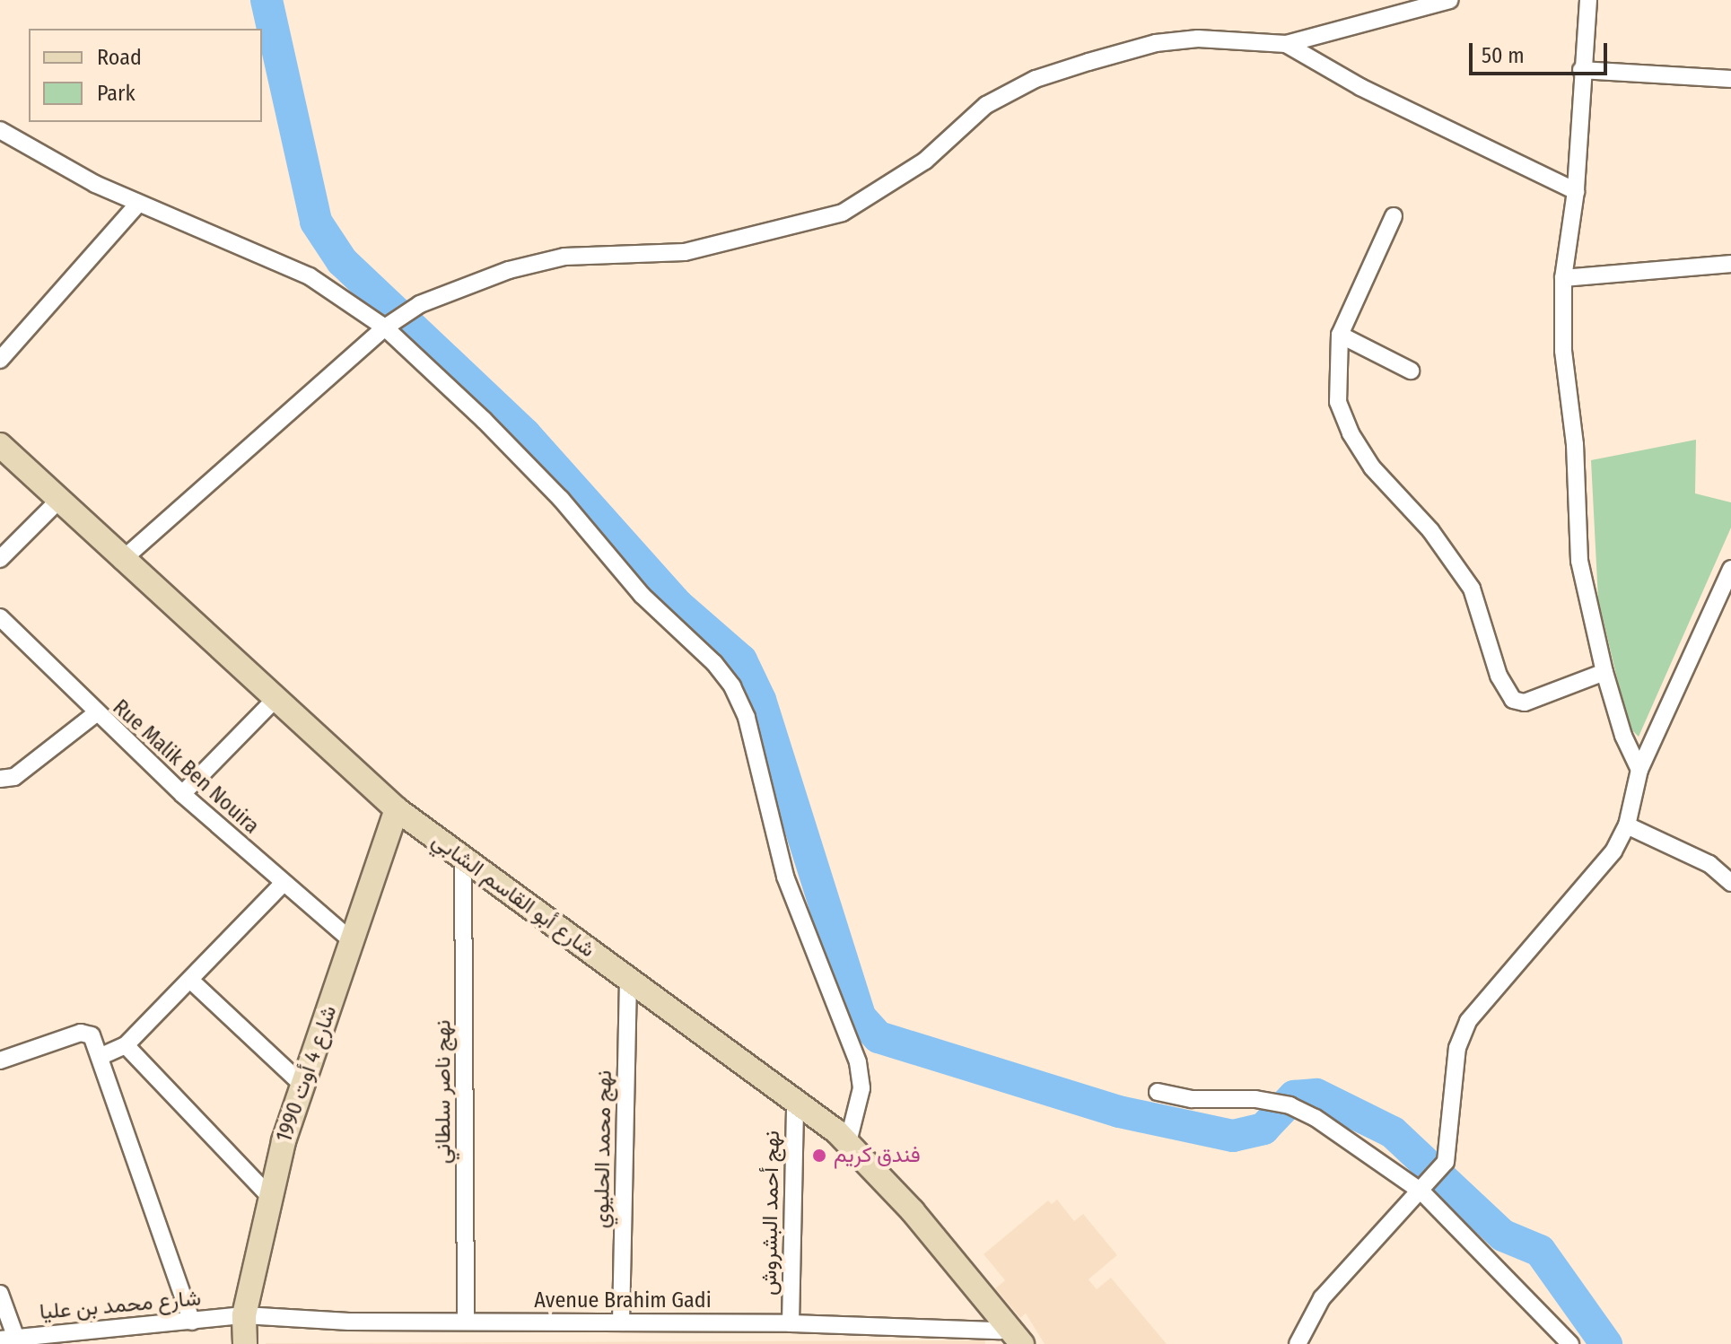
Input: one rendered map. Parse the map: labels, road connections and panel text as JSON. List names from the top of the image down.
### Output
{
  "streets": {
    "main road": ["شارع أبو القاسم الشابي", "شارع 4 أوت 1990"],
    "street": [
      "Rue Malik Ben Nouira",
      "نهج ناصر سلطاني",
      "نهج محمد الحليوي",
      "نهج أحمد البشروش",
      "Avenue Brahim Gadi",
      "شارع محمد بن عليا"
    ]
  },
  "crossings": [
    ["Rue Malik Ben Nouira", "شارع 4 أوت 1990"],
    ["شارع أبو القاسم الشابي", "شارع 4 أوت 1990"],
    ["شارع أبو القاسم الشابي", "نهج ناصر سلطاني"],
    ["شارع أبو القاسم الشابي", "نهج محمد الحليوي"],
    ["شارع أبو القاسم الشابي", "نهج أحمد البشروش"],
    ["شارع أبو القاسم الشابي", "Avenue Brahim Gadi"],
    ["شارع 4 أوت 1990", "Avenue Brahim Gadi"],
    ["شارع 4 أوت 1990", "شارع محمد بن عليا"],
    ["نهج ناصر سلطاني", "Avenue Brahim Gadi"],
    ["نهج محمد الحليوي", "Avenue Brahim Gadi"],
    ["نهج أحمد البشروش", "Avenue Brahim Gadi"],
    ["Avenue Brahim Gadi", "شارع محمد بن عليا"]
  ],
  "places": ["فندق كريم"],
  "legend": ["Road", "Park"],
  "scale_bar": "50 m"
}
